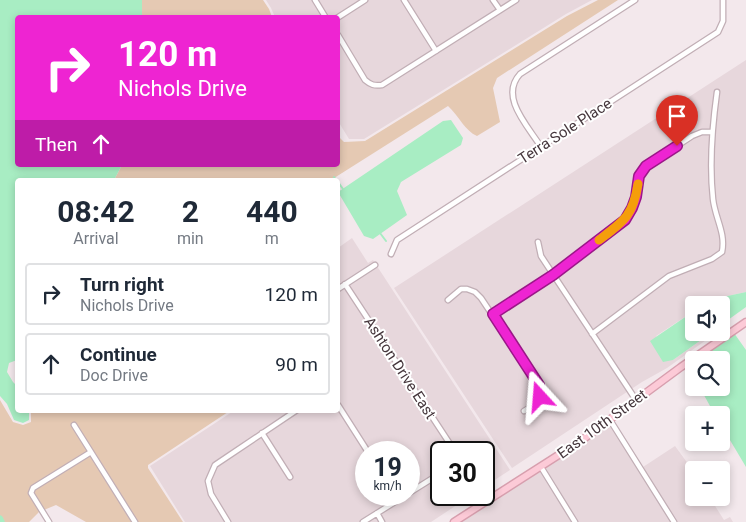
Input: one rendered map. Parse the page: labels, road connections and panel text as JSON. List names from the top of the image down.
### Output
{
  "streets": {
    "street": ["Terra Sole Place", "Ashton Drive East", "East 10th Street"]
  },
  "page": {
    "turn": ["120 m", "Nichols Drive"],
    "then": "Then",
    "eta": [
      "08:42",
      "Arrival",
      "2",
      "min",
      "440",
      "m"
    ],
    "list": [
      {
        "name": "Turn right",
        "note": "Nichols Drive",
        "value": "120 m"
      },
      {
        "name": "Continue",
        "note": "Doc Drive",
        "value": "90 m"
      }
    ],
    "map_buttons": ["+", "−"],
    "speed": "19 km/h",
    "limit": "30"
  }
}
